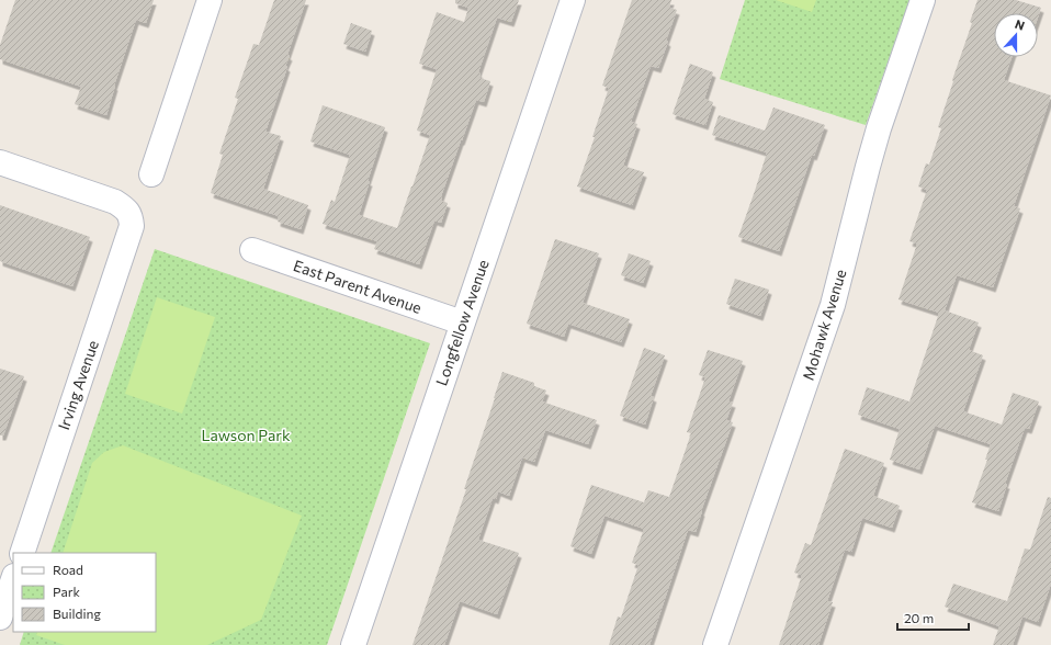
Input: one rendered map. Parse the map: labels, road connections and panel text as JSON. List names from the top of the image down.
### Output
{
  "streets": {
    "street": [
      "East Parent Avenue",
      "Longfellow Avenue",
      "Mohawk Avenue",
      "Irving Avenue"
    ]
  },
  "crossings": [
    ["East Parent Avenue", "Longfellow Avenue"]
  ],
  "parks": ["Lawson Park"],
  "legend": ["Road", "Park", "Building"],
  "scale_bar": "20 m",
  "north": "top"
}
